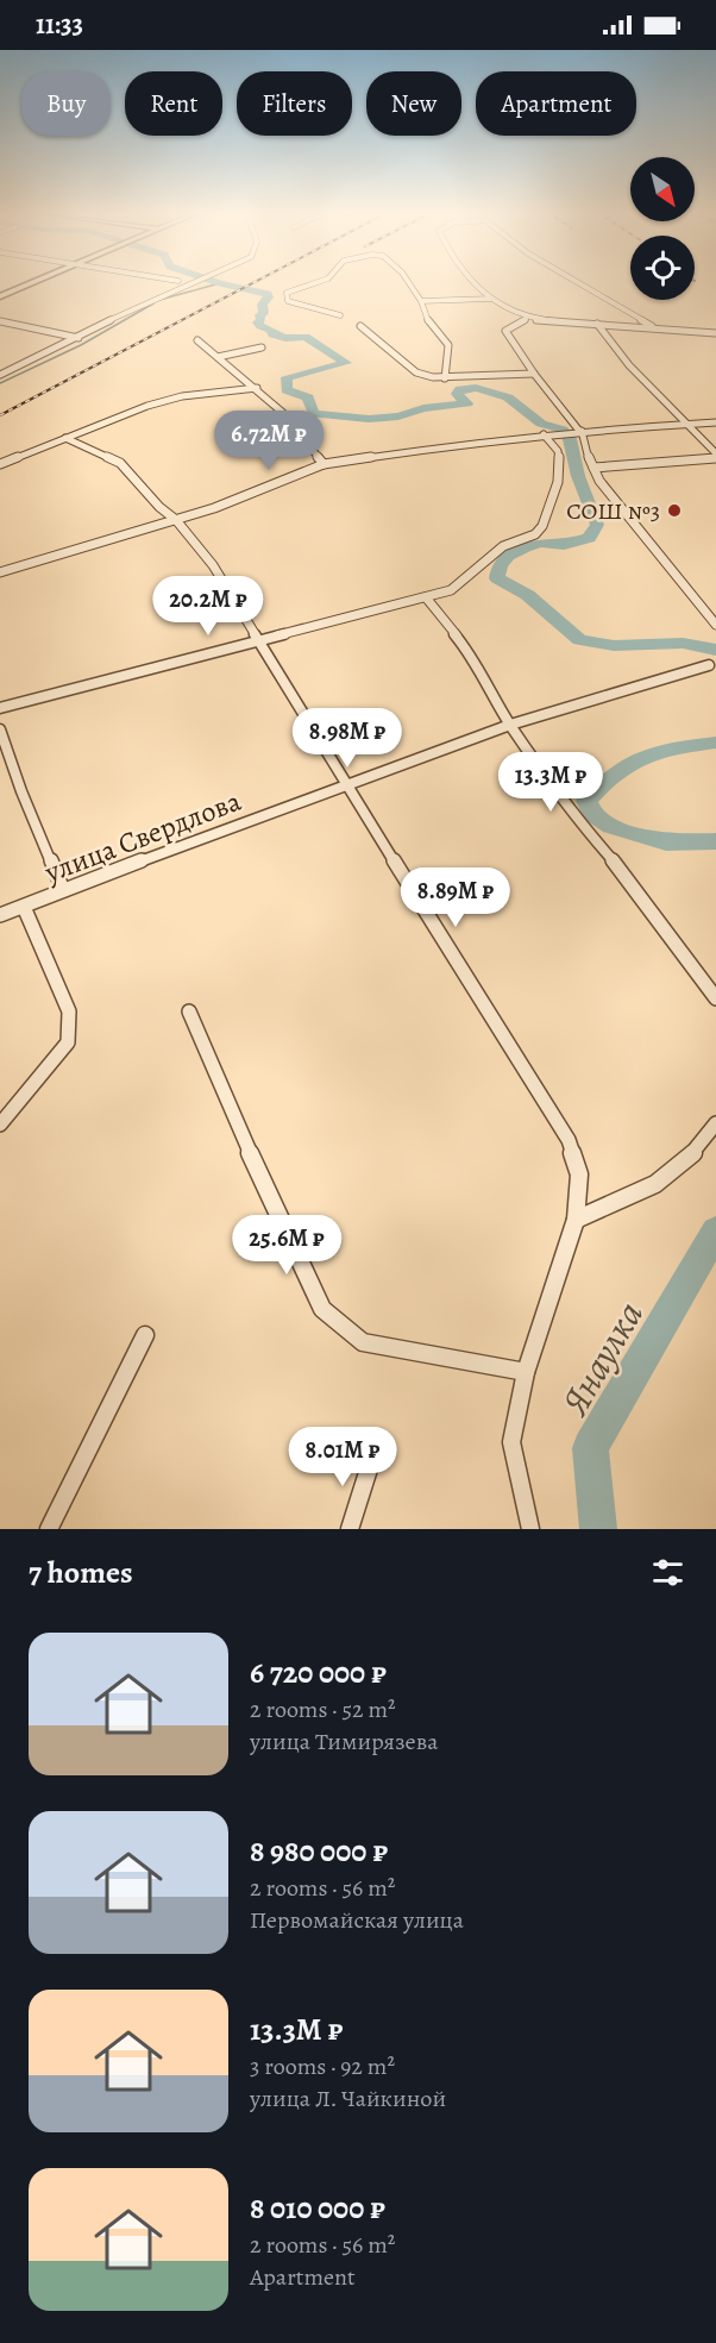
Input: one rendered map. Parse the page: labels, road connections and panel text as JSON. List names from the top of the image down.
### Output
{
  "streets": {
    "street": ["улица Свердлова"]
  },
  "water": ["Янаулка"],
  "places": ["СОШ №3"],
  "north": "bottom right",
  "page": {
    "status": "11:33",
    "chip": [
      "Buy",
      "Rent",
      "Filters",
      "New",
      "Apartment"
    ],
    "price": [
      "6.72M ₽",
      "20.2M ₽",
      "8.98M ₽",
      "13.3M ₽",
      "8.89M ₽",
      "25.6M ₽",
      "8.01M ₽"
    ],
    "heading": "7 homes",
    "list": [
      {
        "name": "6 720 000 ₽",
        "note": "2 rooms · 52 m² · улица Тимирязева"
      },
      {
        "name": "8 980 000 ₽",
        "note": "2 rooms · 56 m² · Первомайская улица"
      },
      {
        "name": "13.3M ₽",
        "note": "3 rooms · 92 m² · улица Л. Чайкиной"
      },
      {
        "name": "8 010 000 ₽",
        "note": "2 rooms · 56 m² · Apartment"
      }
    ]
  }
}
